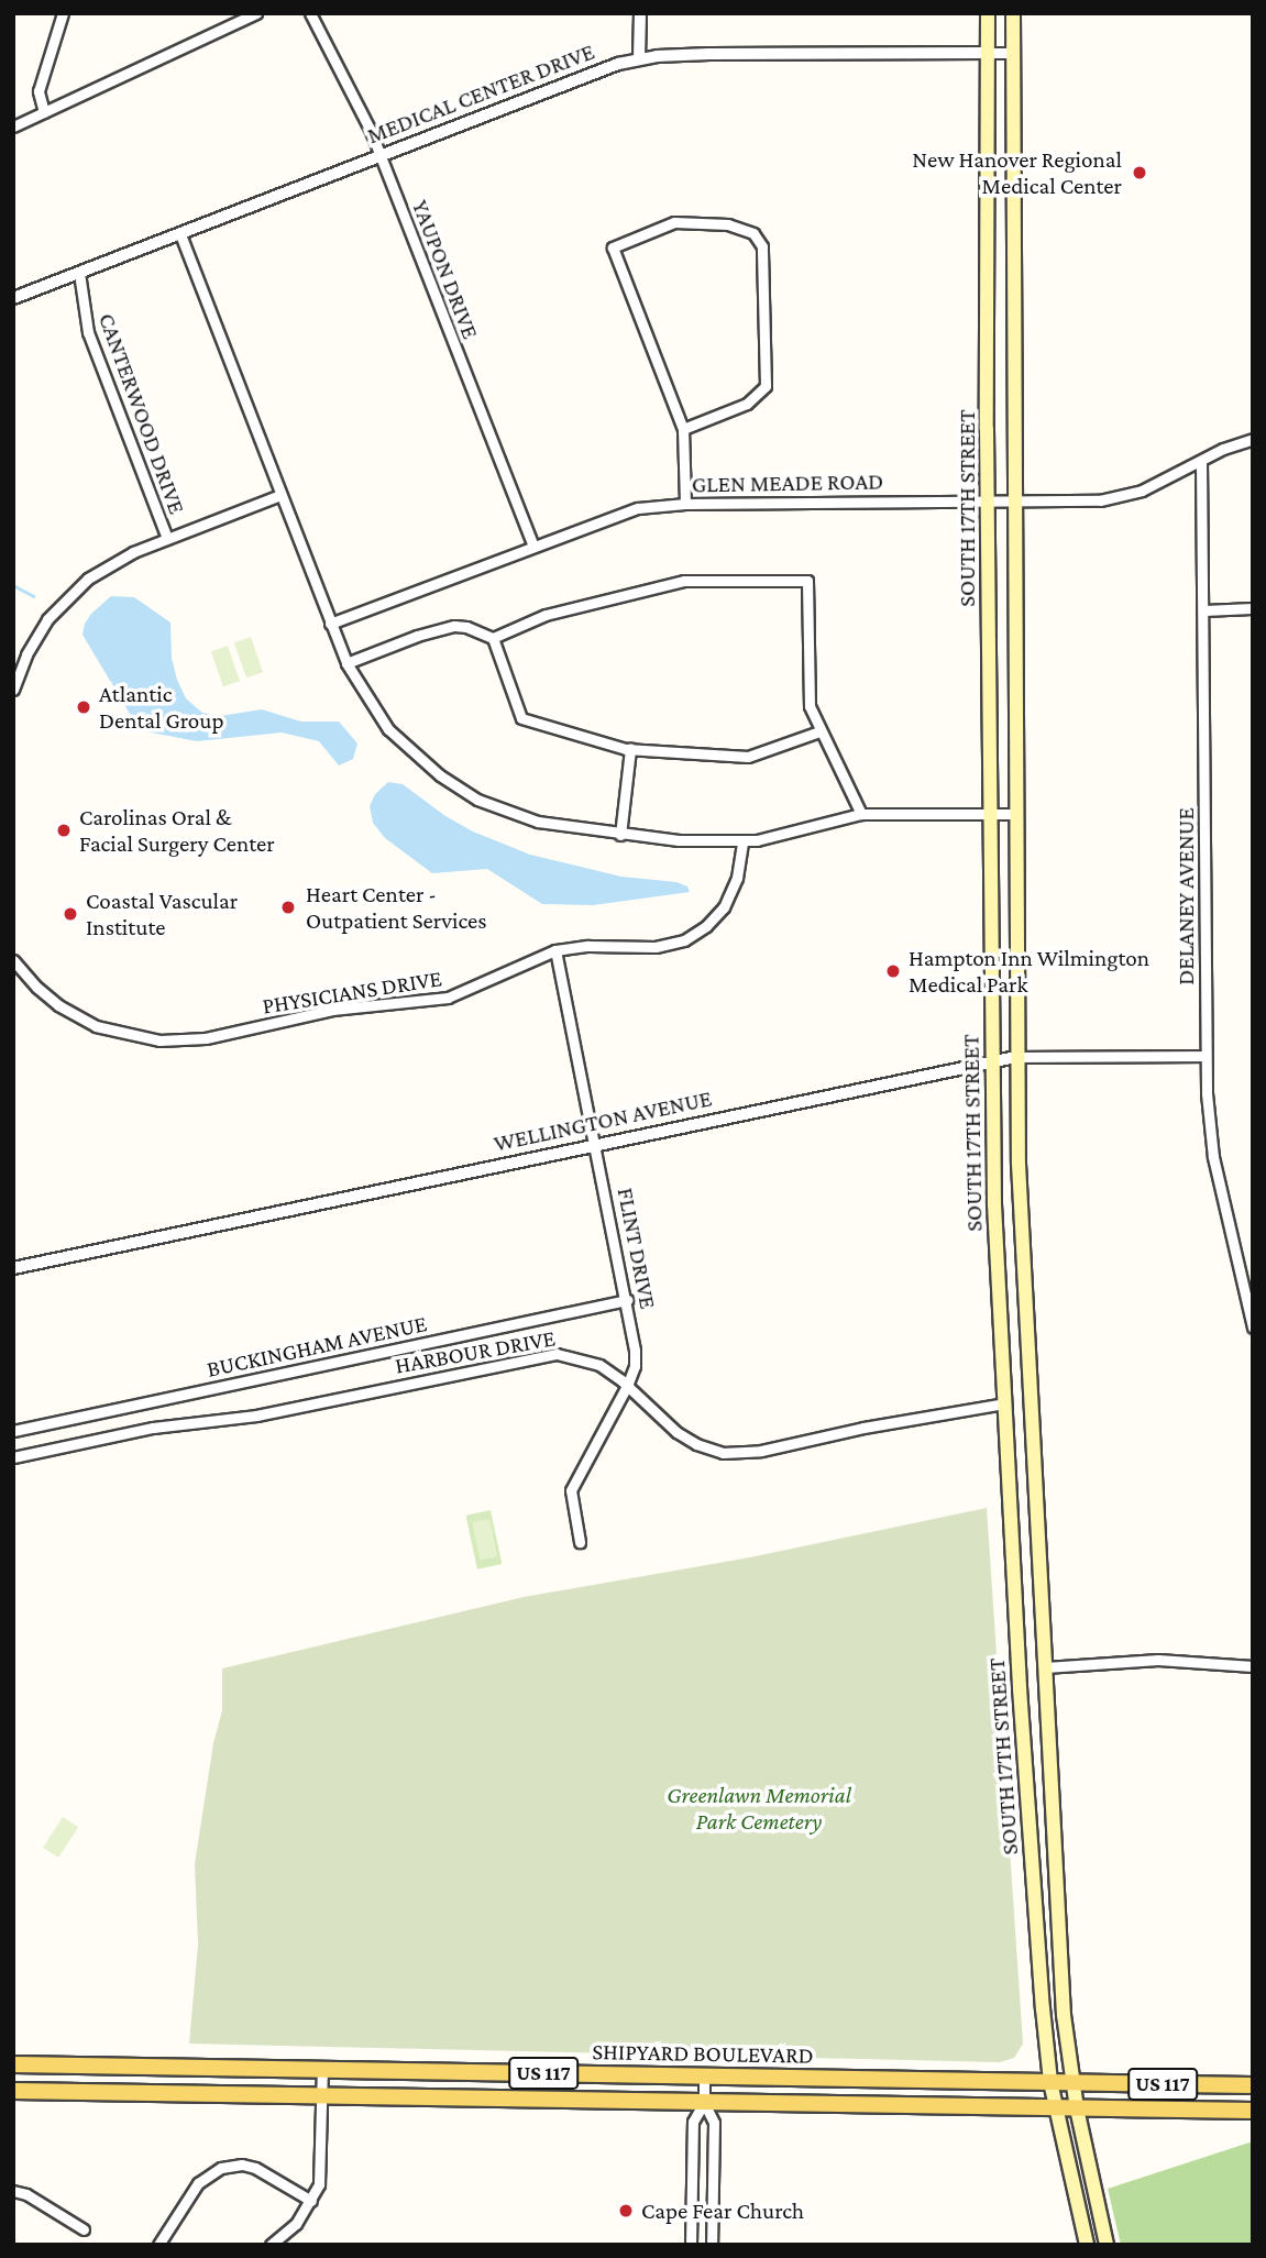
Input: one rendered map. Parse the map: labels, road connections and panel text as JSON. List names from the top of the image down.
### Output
{
  "streets": {
    "main road": ["SOUTH 17TH STREET", "SHIPYARD BOULEVARD", "US 117"],
    "street": [
      "MEDICAL CENTER DRIVE",
      "YAUPON DRIVE",
      "CANTERWOOD DRIVE",
      "GLEN MEADE ROAD",
      "DELANEY AVENUE",
      "PHYSICIANS DRIVE",
      "WELLINGTON AVENUE",
      "FLINT DRIVE",
      "BUCKINGHAM AVENUE",
      "HARBOUR DRIVE"
    ]
  },
  "crossings": [
    ["MEDICAL CENTER DRIVE", "YAUPON DRIVE"],
    ["MEDICAL CENTER DRIVE", "CANTERWOOD DRIVE"],
    ["MEDICAL CENTER DRIVE", "SOUTH 17TH STREET"],
    ["YAUPON DRIVE", "GLEN MEADE ROAD"],
    ["GLEN MEADE ROAD", "SOUTH 17TH STREET"],
    ["GLEN MEADE ROAD", "DELANEY AVENUE"],
    ["SOUTH 17TH STREET", "WELLINGTON AVENUE"],
    ["SOUTH 17TH STREET", "HARBOUR DRIVE"],
    ["SOUTH 17TH STREET", "SHIPYARD BOULEVARD"],
    ["SOUTH 17TH STREET", "US 117"],
    ["DELANEY AVENUE", "WELLINGTON AVENUE"],
    ["PHYSICIANS DRIVE", "FLINT DRIVE"],
    ["WELLINGTON AVENUE", "FLINT DRIVE"],
    ["FLINT DRIVE", "BUCKINGHAM AVENUE"],
    ["FLINT DRIVE", "HARBOUR DRIVE"]
  ],
  "parks": ["Greenlawn Memorial Park Cemetery"],
  "places": [
    "New Hanover Regional Medical Center",
    "Atlantic Dental Group",
    "Carolinas Oral & Facial Surgery Center",
    "Heart Center - Outpatient Services",
    "Coastal Vascular Institute",
    "Hampton Inn Wilmington Medical Park",
    "Cape Fear Church"
  ]
}
